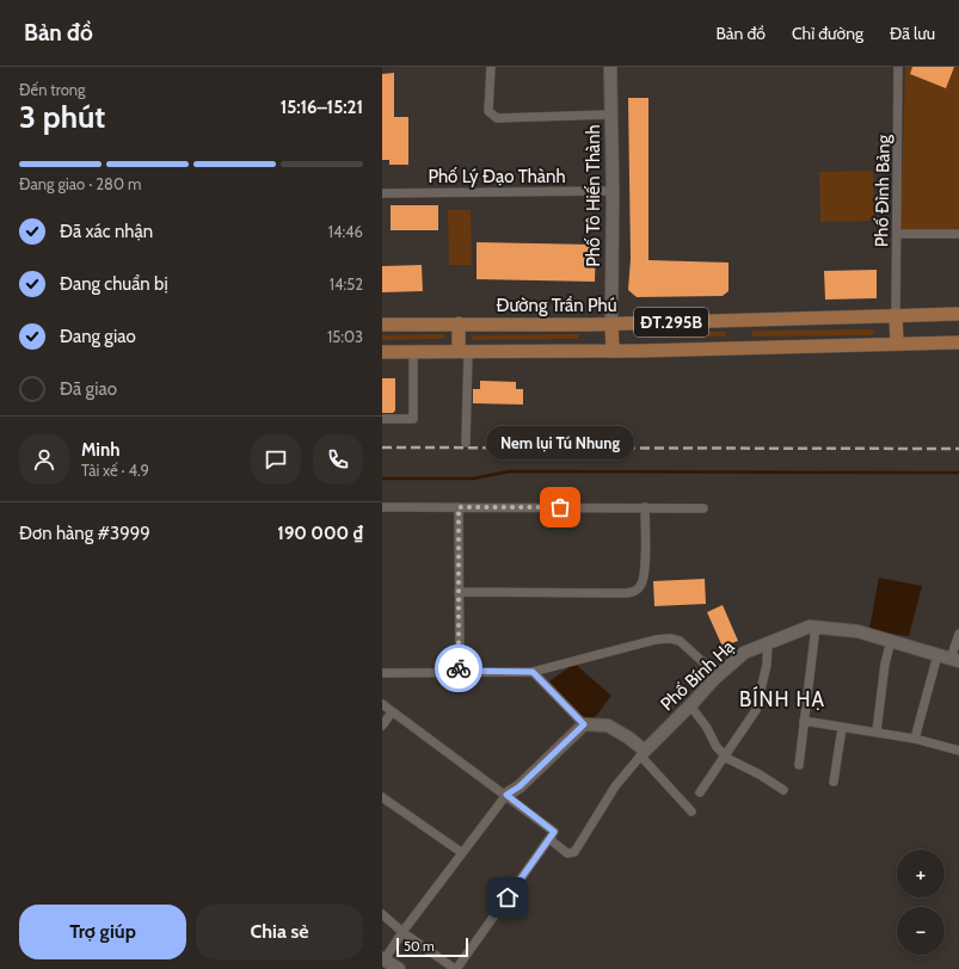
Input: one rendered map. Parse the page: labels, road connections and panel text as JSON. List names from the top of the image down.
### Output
{
  "streets": {
    "main road": ["Đường Trần Phú", "ĐT.295B"],
    "street": [
      "Phố Lý Đạo Thành",
      "Phố Đình Bảng",
      "Phố Tô Hiến Thành",
      "Phố Bính Hạ"
    ]
  },
  "crossings": [
    ["Phố Lý Đạo Thành", "Phố Tô Hiến Thành"],
    ["Phố Đình Bảng", "Đường Trần Phú"],
    ["Phố Tô Hiến Thành", "Đường Trần Phú"]
  ],
  "districts": ["BÍNH HẠ"],
  "places": ["Nem lụi Tú Nhung"],
  "scale_bar": "50 m",
  "page": {
    "header": "Bản đồ",
    "nav": ["Bản đồ", "Chỉ đường", "Đã lưu"],
    "heading": ["3 phút", "Đến trong", "15:16–15:21"],
    "panel": [
      "Minh",
      "Tài xế · 4.9",
      "Đơn hàng #3999",
      "190 000 ₫"
    ],
    "bar": "Đang giao · 280 m",
    "list": [
      ["Đã xác nhận", "14:46"],
      ["Đang chuẩn bị", "14:52"],
      ["Đang giao", "15:03"],
      "Đã giao"
    ],
    "bubble": "Nem lụi Tú Nhung",
    "map_buttons": ["+", "−"],
    "buttons": ["Trợ giúp", "Chia sẻ"],
    "scale": "50 m"
  }
}
